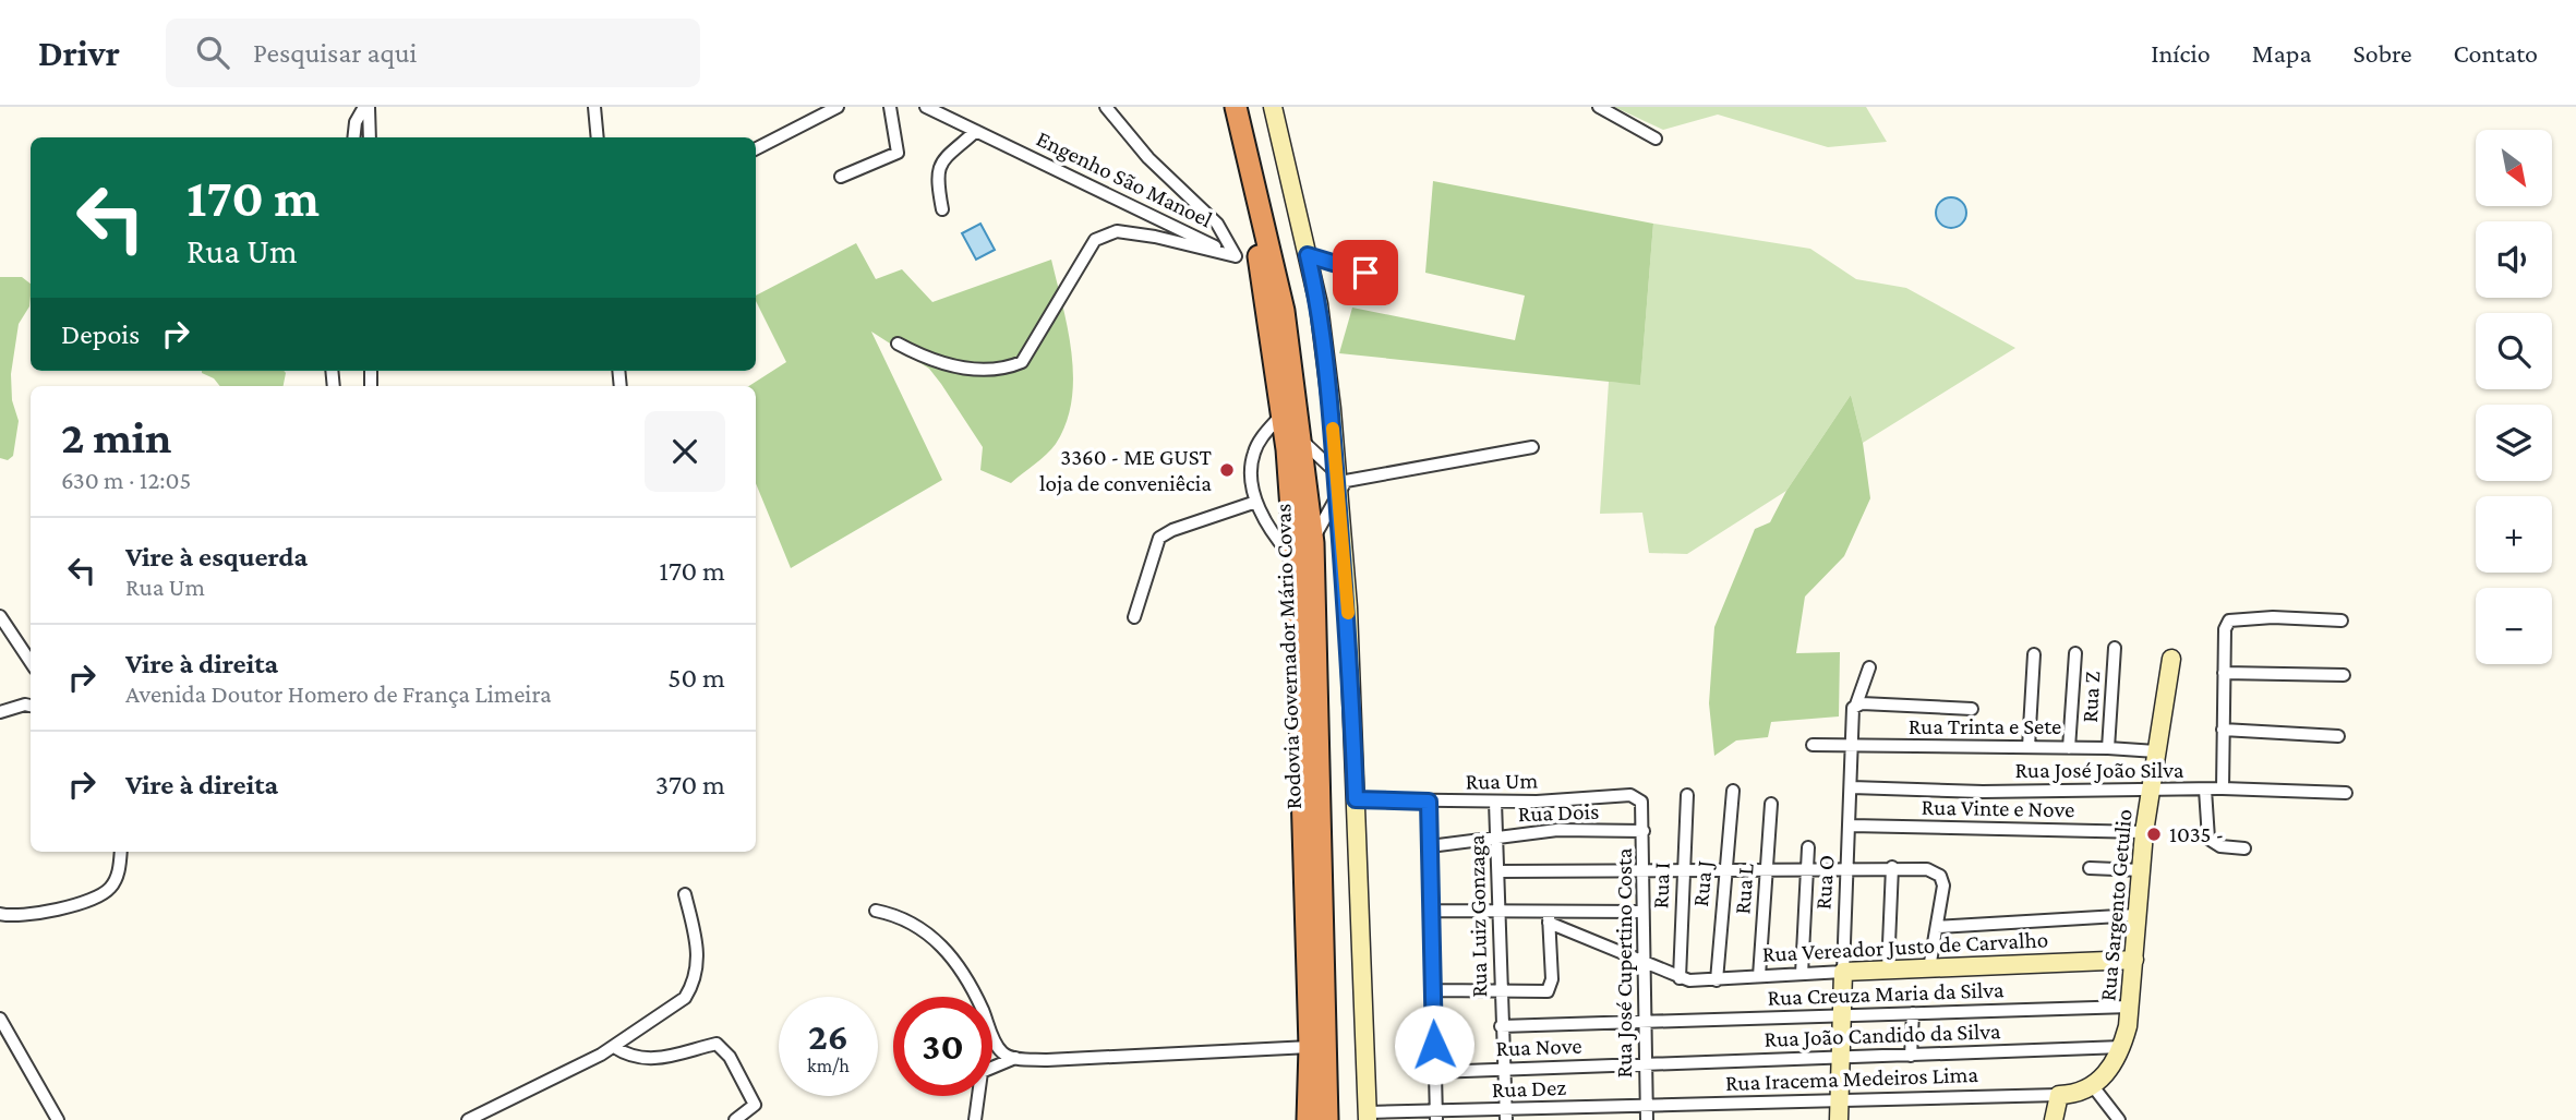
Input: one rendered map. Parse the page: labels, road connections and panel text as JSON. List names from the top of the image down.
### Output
{
  "streets": {
    "highway": ["Rodovia Governador Mário Covas"],
    "main road": ["Rua O", "Rua Sargento Getulio", "Rua Vereador Justo de Carvalho"],
    "street": [
      "Engenho São Manoel",
      "Rua Z",
      "Rua Trinta e Sete",
      "Rua José João Silva",
      "Rua Um",
      "Rua Vinte e Nove",
      "Rua Dois",
      "Rua J",
      "Rua I",
      "Rua L",
      "Rua Luiz Gonzaga",
      "Rua José Cupertino Costa",
      "Rua Creuza Maria da Silva",
      "Rua João Candido da Silva",
      "Rua Nove",
      "Rua Iracema Medeiros Lima",
      "Rua Dez"
    ]
  },
  "crossings": [
    ["Engenho São Manoel", "Rodovia Governador Mário Covas"],
    ["Rua Z", "Rua Trinta e Sete"],
    ["Rua Trinta e Sete", "Rua O"],
    ["Rua Trinta e Sete", "Rua Sargento Getulio"],
    ["Rua José João Silva", "Rua O"],
    ["Rua José João Silva", "Rua Sargento Getulio"],
    ["Rua Um", "Rua Luiz Gonzaga"],
    ["Rua Um", "Rua José Cupertino Costa"],
    ["Rua Vinte e Nove", "Rua O"],
    ["Rua Vinte e Nove", "Rua Sargento Getulio"],
    ["Rua Dois", "Rua Luiz Gonzaga"],
    ["Rua Dois", "Rua José Cupertino Costa"],
    ["Rua O", "Rua Vereador Justo de Carvalho"],
    ["Rua O", "Rua Creuza Maria da Silva"],
    ["Rua O", "Rua João Candido da Silva"],
    ["Rua O", "Rua Iracema Medeiros Lima"],
    ["Rua J", "Rua Vereador Justo de Carvalho"],
    ["Rua I", "Rua Vereador Justo de Carvalho"],
    ["Rua L", "Rua Vereador Justo de Carvalho"],
    ["Rua Sargento Getulio", "Rua Vereador Justo de Carvalho"],
    ["Rua Sargento Getulio", "Rua Creuza Maria da Silva"],
    ["Rua Sargento Getulio", "Rua João Candido da Silva"],
    ["Rua Luiz Gonzaga", "Rua Creuza Maria da Silva"],
    ["Rua Luiz Gonzaga", "Rua Nove"],
    ["Rua Luiz Gonzaga", "Rua Dez"],
    ["Rua José Cupertino Costa", "Rua Creuza Maria da Silva"],
    ["Rua José Cupertino Costa", "Rua João Candido da Silva"],
    ["Rua José Cupertino Costa", "Rua Nove"],
    ["Rua José Cupertino Costa", "Rua Iracema Medeiros Lima"],
    ["Rua José Cupertino Costa", "Rua Dez"],
    ["Rua João Candido da Silva", "Rua Nove"],
    ["Rua Iracema Medeiros Lima", "Rua Dez"]
  ],
  "places": ["3360 - ME GUST loja de conveniêcia", "1035 -"],
  "north": "bottom right",
  "page": {
    "header": "Drivr",
    "search": "Pesquisar aqui",
    "nav": [
      "Início",
      "Mapa",
      "Sobre",
      "Contato"
    ],
    "map_buttons": ["+", "−"],
    "turn": ["170 m", "Rua Um"],
    "then": "Depois",
    "heading": ["2 min", "630 m · 12:05"],
    "list": [
      {
        "name": "Vire à esquerda",
        "note": "Rua Um",
        "value": "170 m"
      },
      {
        "name": "Vire à direita",
        "note": "Avenida Doutor Homero de França Limeira",
        "value": "50 m"
      },
      {
        "name": "Vire à direita",
        "value": "370 m"
      }
    ],
    "speed": "26 km/h",
    "limit": "30"
  }
}
